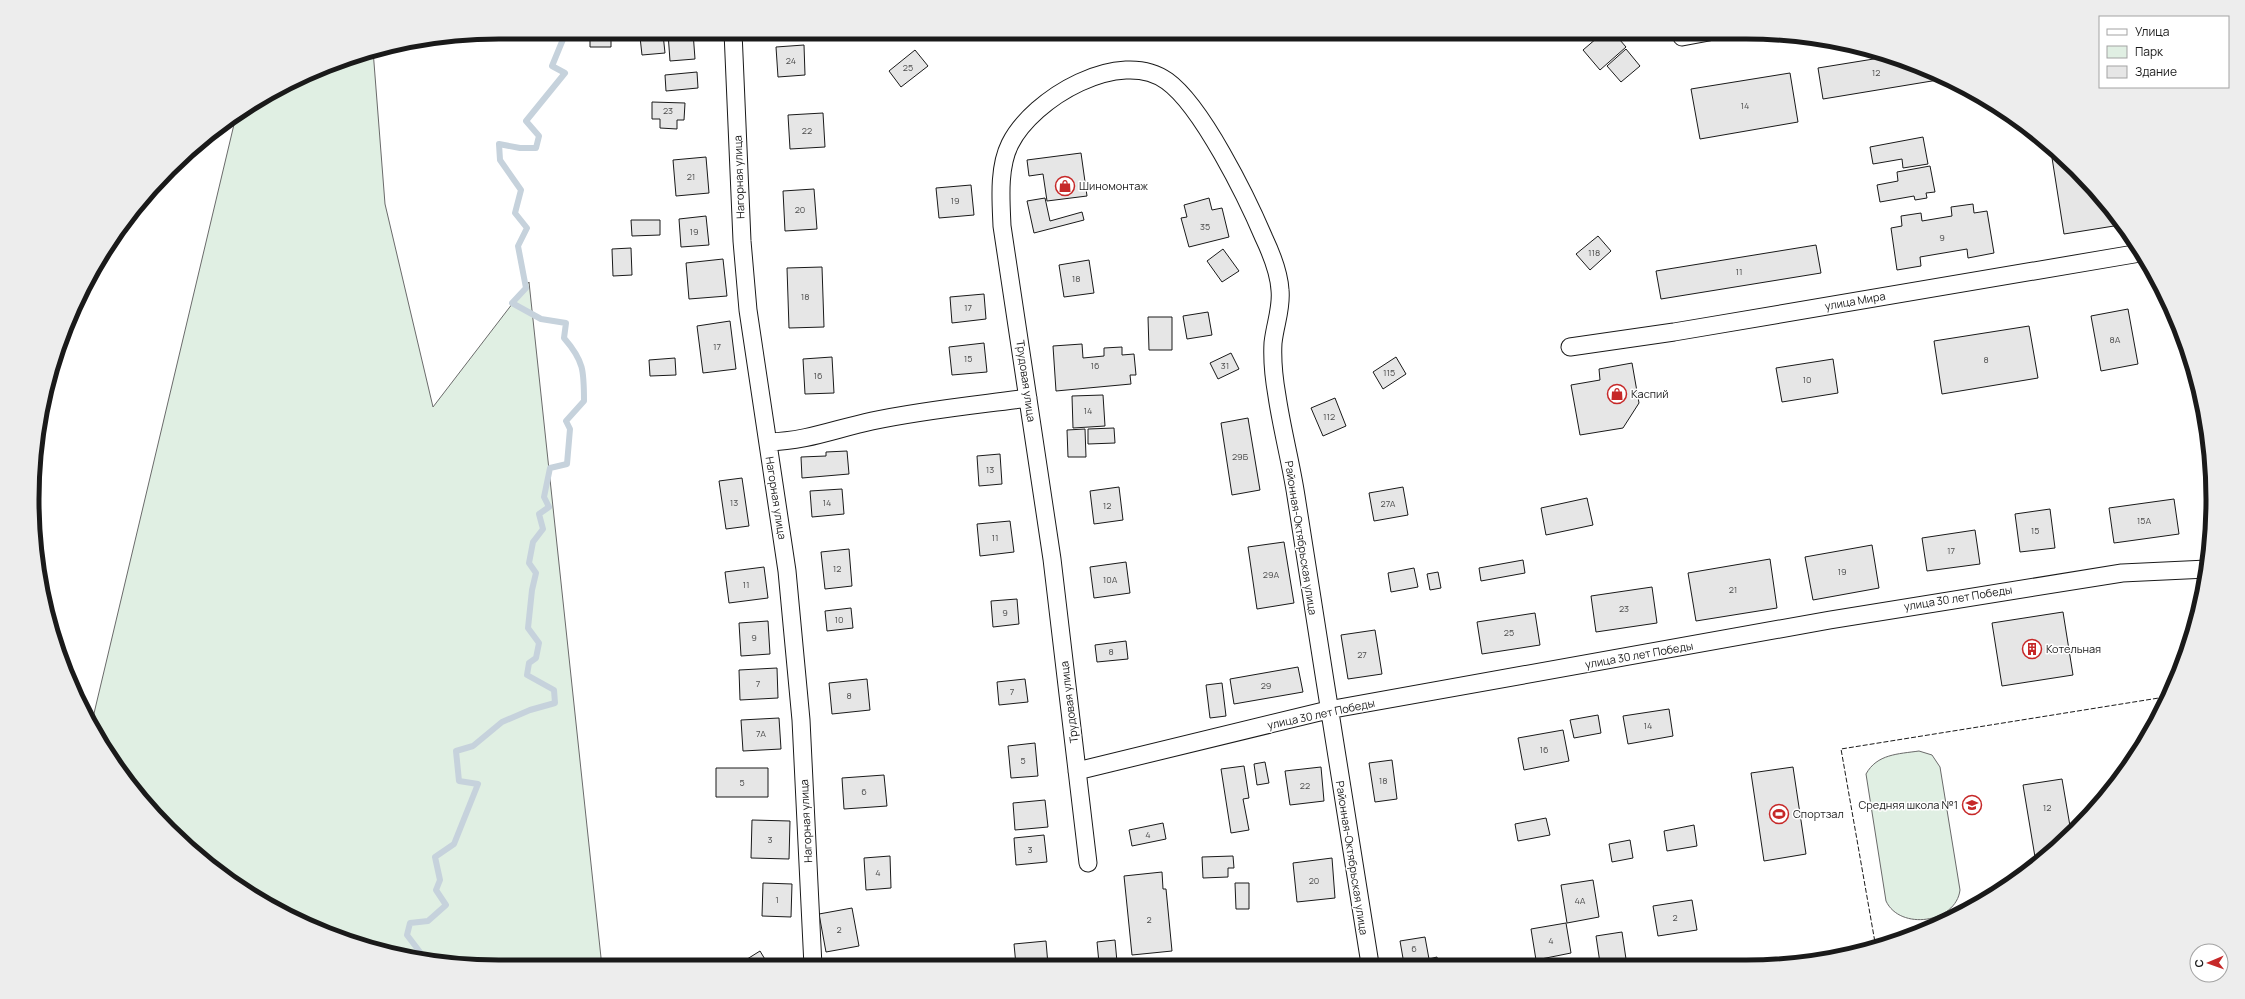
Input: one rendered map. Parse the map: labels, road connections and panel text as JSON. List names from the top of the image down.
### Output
{
  "streets": {
    "street": [
      "Нагорная улица",
      "улица Мира",
      "Трудовая улица",
      "Районная-Октябрьская улица",
      "улица 30 лет Победы"
    ]
  },
  "crossings": [
    ["Трудовая улица", "Районная-Октябрьская улица"],
    ["Трудовая улица", "улица 30 лет Победы"],
    ["Районная-Октябрьская улица", "улица 30 лет Победы"]
  ],
  "places": {
    "shop": ["Шиномонтаж", "Каспий"],
    "building": ["Котельная"],
    "school or university": ["Средняя школа №1"],
    "sports": ["Спортзал"]
  },
  "house_numbers": [
    "24",
    "25",
    "12",
    "14",
    "23",
    "22",
    "21",
    "19",
    "20",
    "35",
    "19",
    "9",
    "118",
    "11",
    "18",
    "18",
    "17",
    "8А",
    "17",
    "15",
    "8",
    "16",
    "31",
    "115",
    "16",
    "10",
    "14",
    "112",
    "29Б",
    "13",
    "13",
    "14",
    "27А",
    "12",
    "15А",
    "15",
    "11",
    "17",
    "12",
    "19",
    "29А",
    "10А",
    "11",
    "21",
    "23",
    "9",
    "10",
    "25",
    "9",
    "8",
    "27",
    "7",
    "29",
    "7",
    "8",
    "14",
    "7А",
    "16",
    "5",
    "18",
    "5",
    "22",
    "6",
    "12",
    "4",
    "3",
    "3",
    "4",
    "20",
    "1",
    "4А",
    "2",
    "2",
    "2",
    "4",
    "6"
  ],
  "legend": ["Улица", "Парк", "Здание"],
  "north": "left"
}
